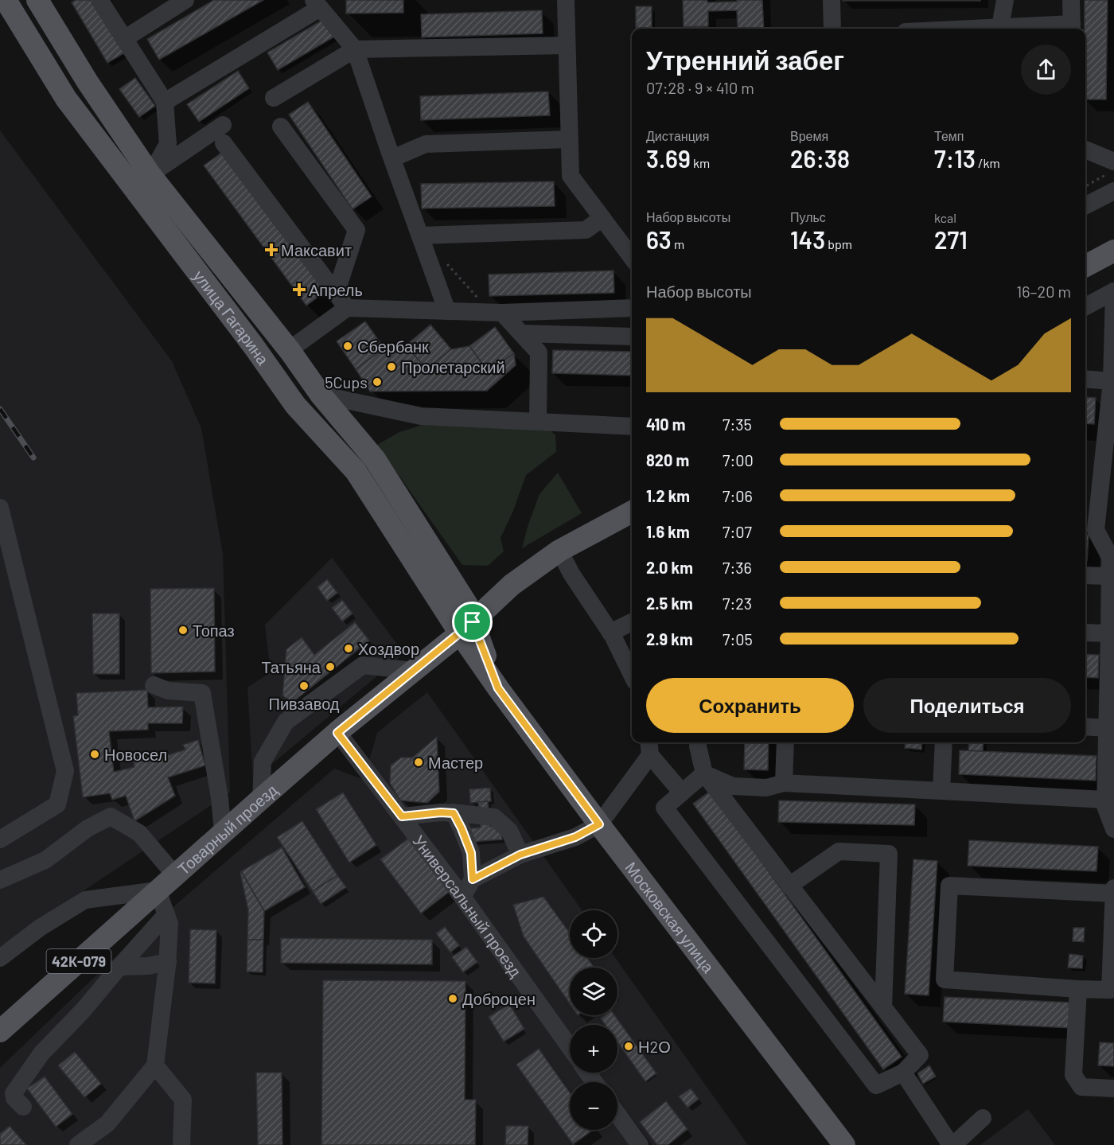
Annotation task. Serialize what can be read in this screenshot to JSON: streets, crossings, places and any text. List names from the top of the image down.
{
  "streets": {
    "main road": [
      "улица Гагарина",
      "Товарный проезд",
      "Московская улица",
      "42К-079"
    ],
    "street": ["Универсальный проезд"]
  },
  "crossings": [
    ["улица Гагарина", "Товарный проезд"],
    ["улица Гагарина", "Московская улица"],
    ["Товарный проезд", "Универсальный проезд"],
    ["Товарный проезд", "Московская улица"]
  ],
  "places": {
    "health": ["Максавит", "Апрель"],
    "other": [
      "Сбербанк",
      "Пролетарский",
      "5Cups",
      "Топаз",
      "Хоздвор",
      "Татьяна",
      "Пивзавод",
      "Новосел",
      "Мастер",
      "Доброцен",
      "Н2О"
    ]
  },
  "page": {
    "heading": ["Утренний забег", "07:28 · 9 × 410 m"],
    "stats": [
      ["Дистанция", "3.69 km"],
      ["Время", "26:38"],
      ["Темп", "7:13 /km"],
      ["Набор высоты", "63 m"],
      ["Пульс", "143 bpm"],
      ["kcal", "271"]
    ],
    "chart": ["Набор высоты", "16–20 m"],
    "list": [
      {
        "name": "410 m",
        "note": "7:35"
      },
      {
        "name": "820 m",
        "note": "7:00"
      },
      {
        "name": "1.2 km",
        "note": "7:06"
      },
      {
        "name": "1.6 km",
        "note": "7:07"
      },
      {
        "name": "2.0 km",
        "note": "7:36"
      },
      {
        "name": "2.5 km",
        "note": "7:23"
      },
      {
        "name": "2.9 km",
        "note": "7:05"
      }
    ],
    "buttons": ["Сохранить", "Поделиться"],
    "map_buttons": ["+", "−"]
  }
}
